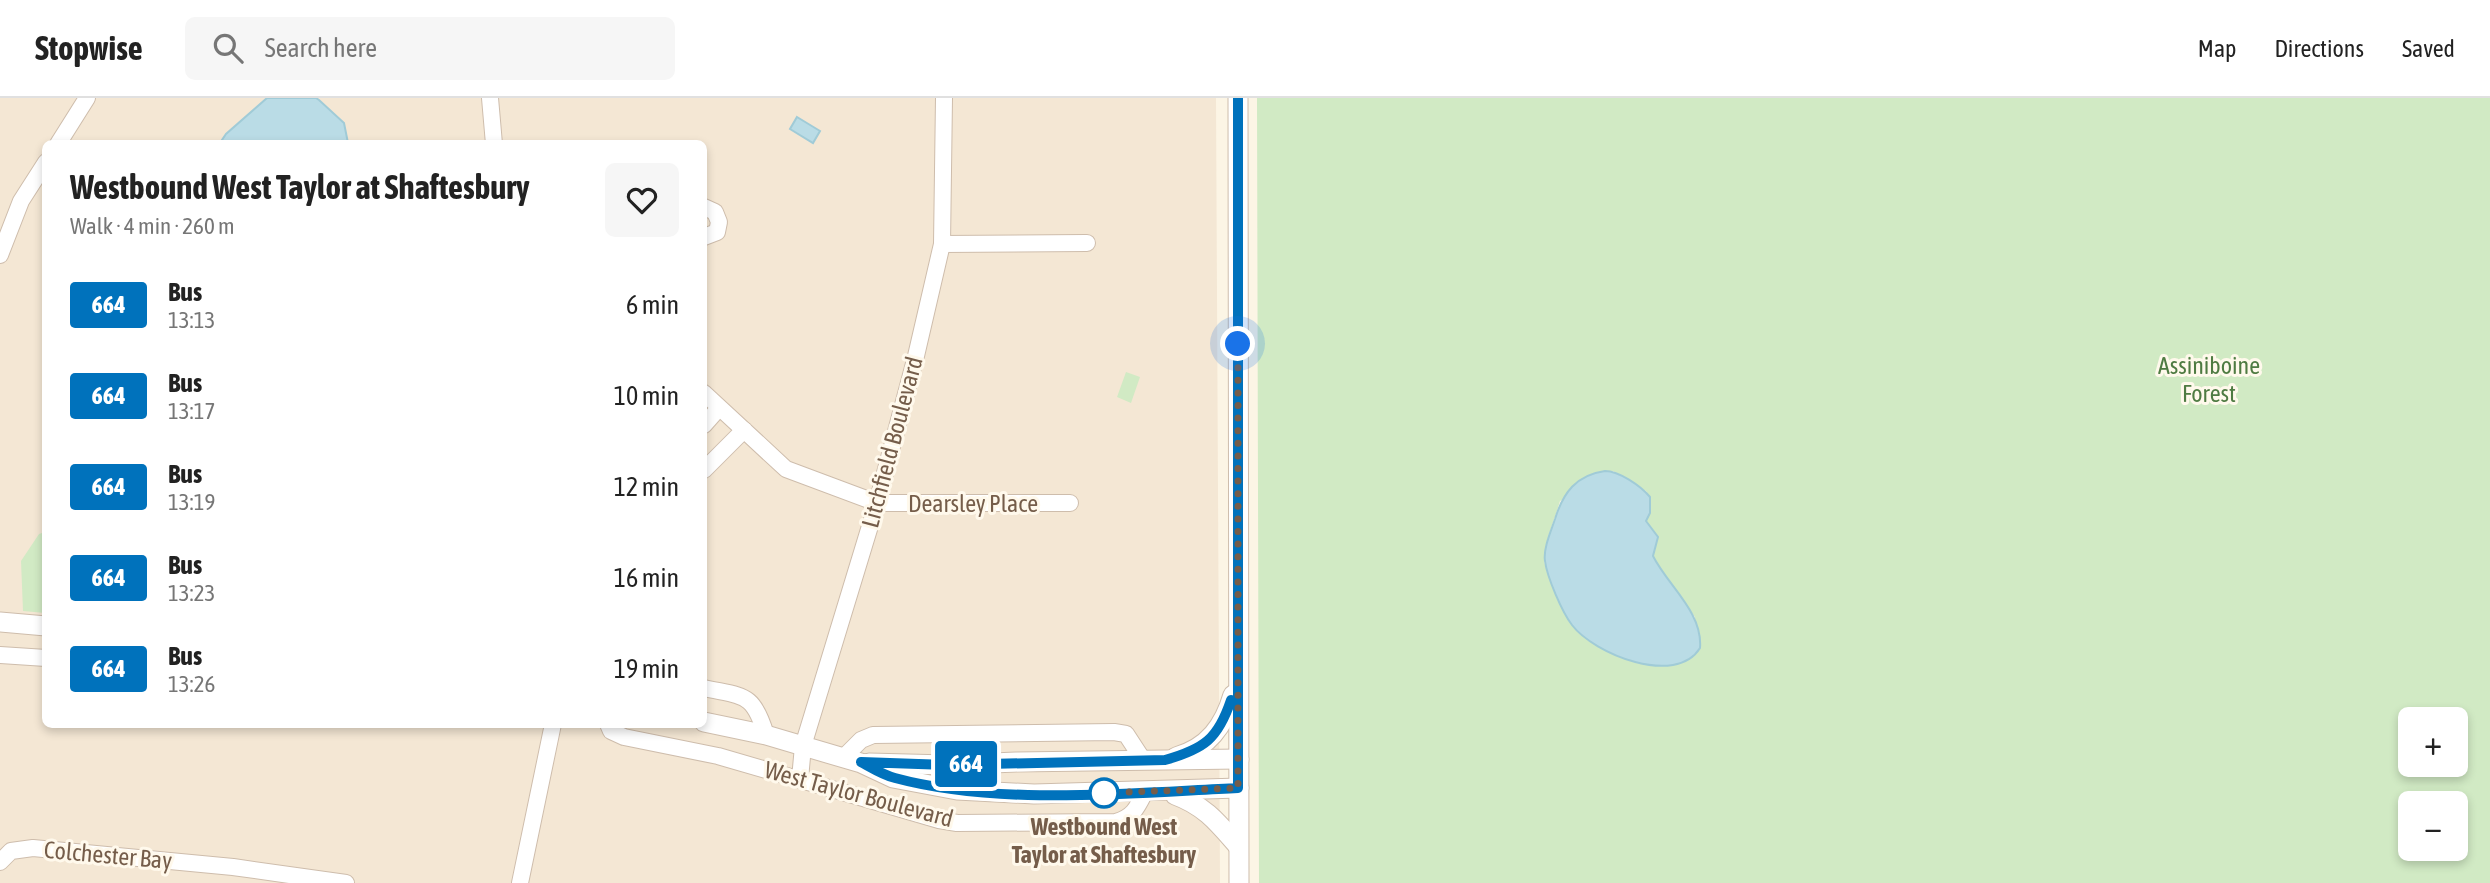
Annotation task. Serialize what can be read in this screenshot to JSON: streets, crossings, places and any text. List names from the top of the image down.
{
  "streets": {
    "street": [
      "Litchfield Boulevard",
      "Dearsley Place",
      "West Taylor Boulevard",
      "Colchester Bay"
    ]
  },
  "crossings": [
    ["Litchfield Boulevard", "Dearsley Place"],
    ["Litchfield Boulevard", "West Taylor Boulevard"]
  ],
  "parks": ["Assiniboine Forest"],
  "places": ["Westbound West Taylor at Shaftesbury"],
  "lines": ["bus line 664"],
  "page": {
    "header": "Stopwise",
    "search": "Search here",
    "nav": ["Map", "Directions", "Saved"],
    "on_map": "664",
    "heading": ["Westbound West Taylor at Shaftesbury", "Walk · 4 min · 260 m"],
    "list": [
      {
        "mark": "664",
        "name": "Bus",
        "note": "13:13",
        "value": "6 min"
      },
      {
        "mark": "664",
        "name": "Bus",
        "note": "13:17",
        "value": "10 min"
      },
      {
        "mark": "664",
        "name": "Bus",
        "note": "13:19",
        "value": "12 min"
      },
      {
        "mark": "664",
        "name": "Bus",
        "note": "13:23",
        "value": "16 min"
      },
      {
        "mark": "664",
        "name": "Bus",
        "note": "13:26",
        "value": "19 min"
      }
    ],
    "map_buttons": ["+", "−"]
  }
}
